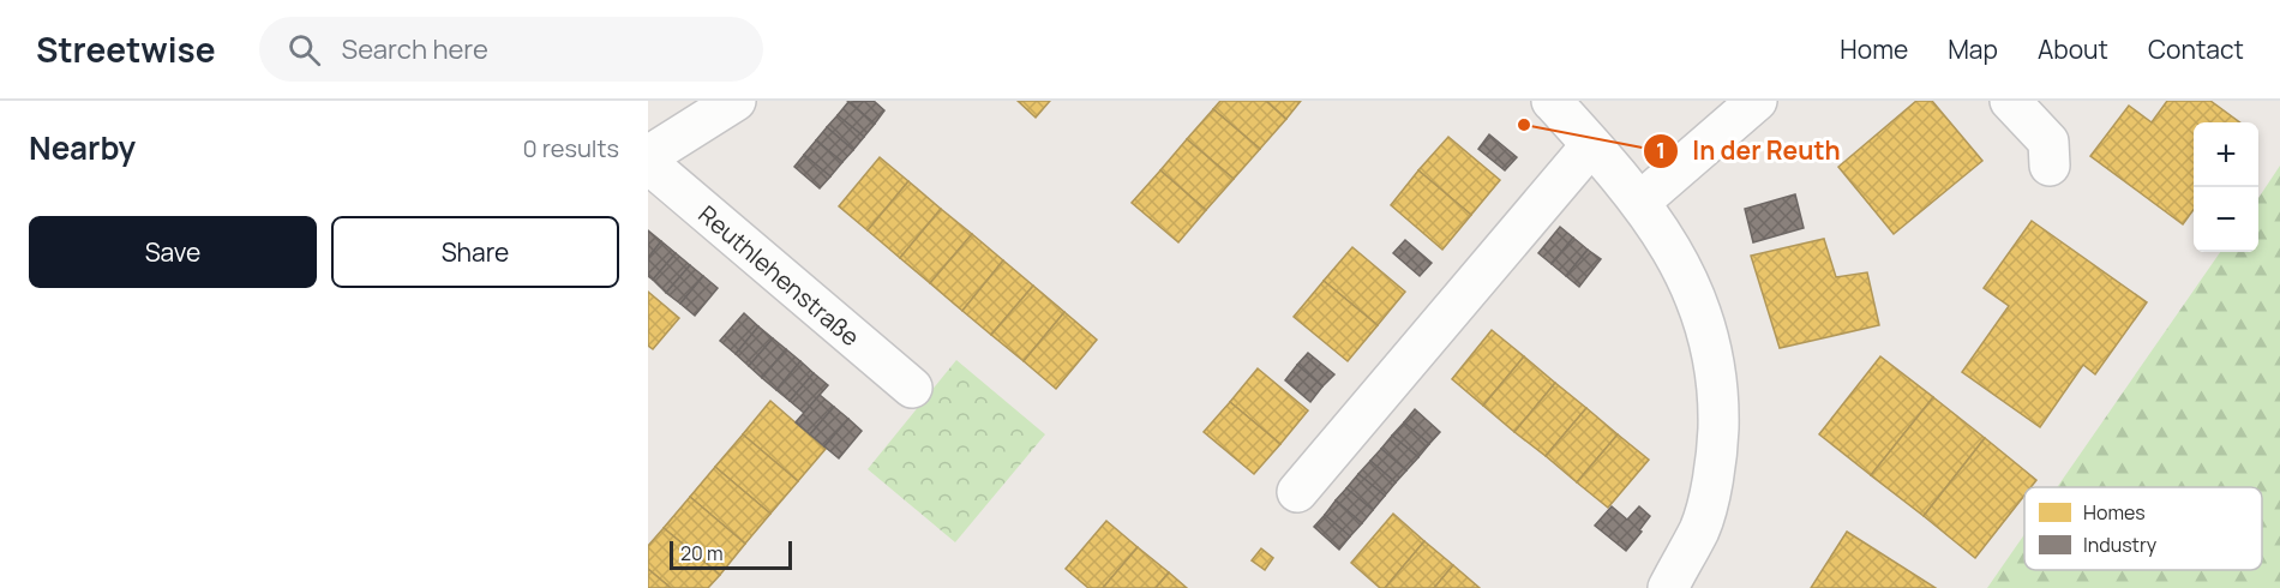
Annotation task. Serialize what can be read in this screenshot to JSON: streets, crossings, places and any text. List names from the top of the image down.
{
  "streets": {
    "street": ["Reuthlehenstraße"]
  },
  "places": ["In der Reuth"],
  "legend": ["Homes", "Industry"],
  "scale_bar": "20 m",
  "page": {
    "header": "Streetwise",
    "search": "Search here",
    "nav": [
      "Home",
      "Map",
      "About",
      "Contact"
    ],
    "heading": ["Nearby", "0 results"],
    "map_buttons": ["+", "−"],
    "buttons": ["Save", "Share"],
    "scale": "20 m"
  }
}
